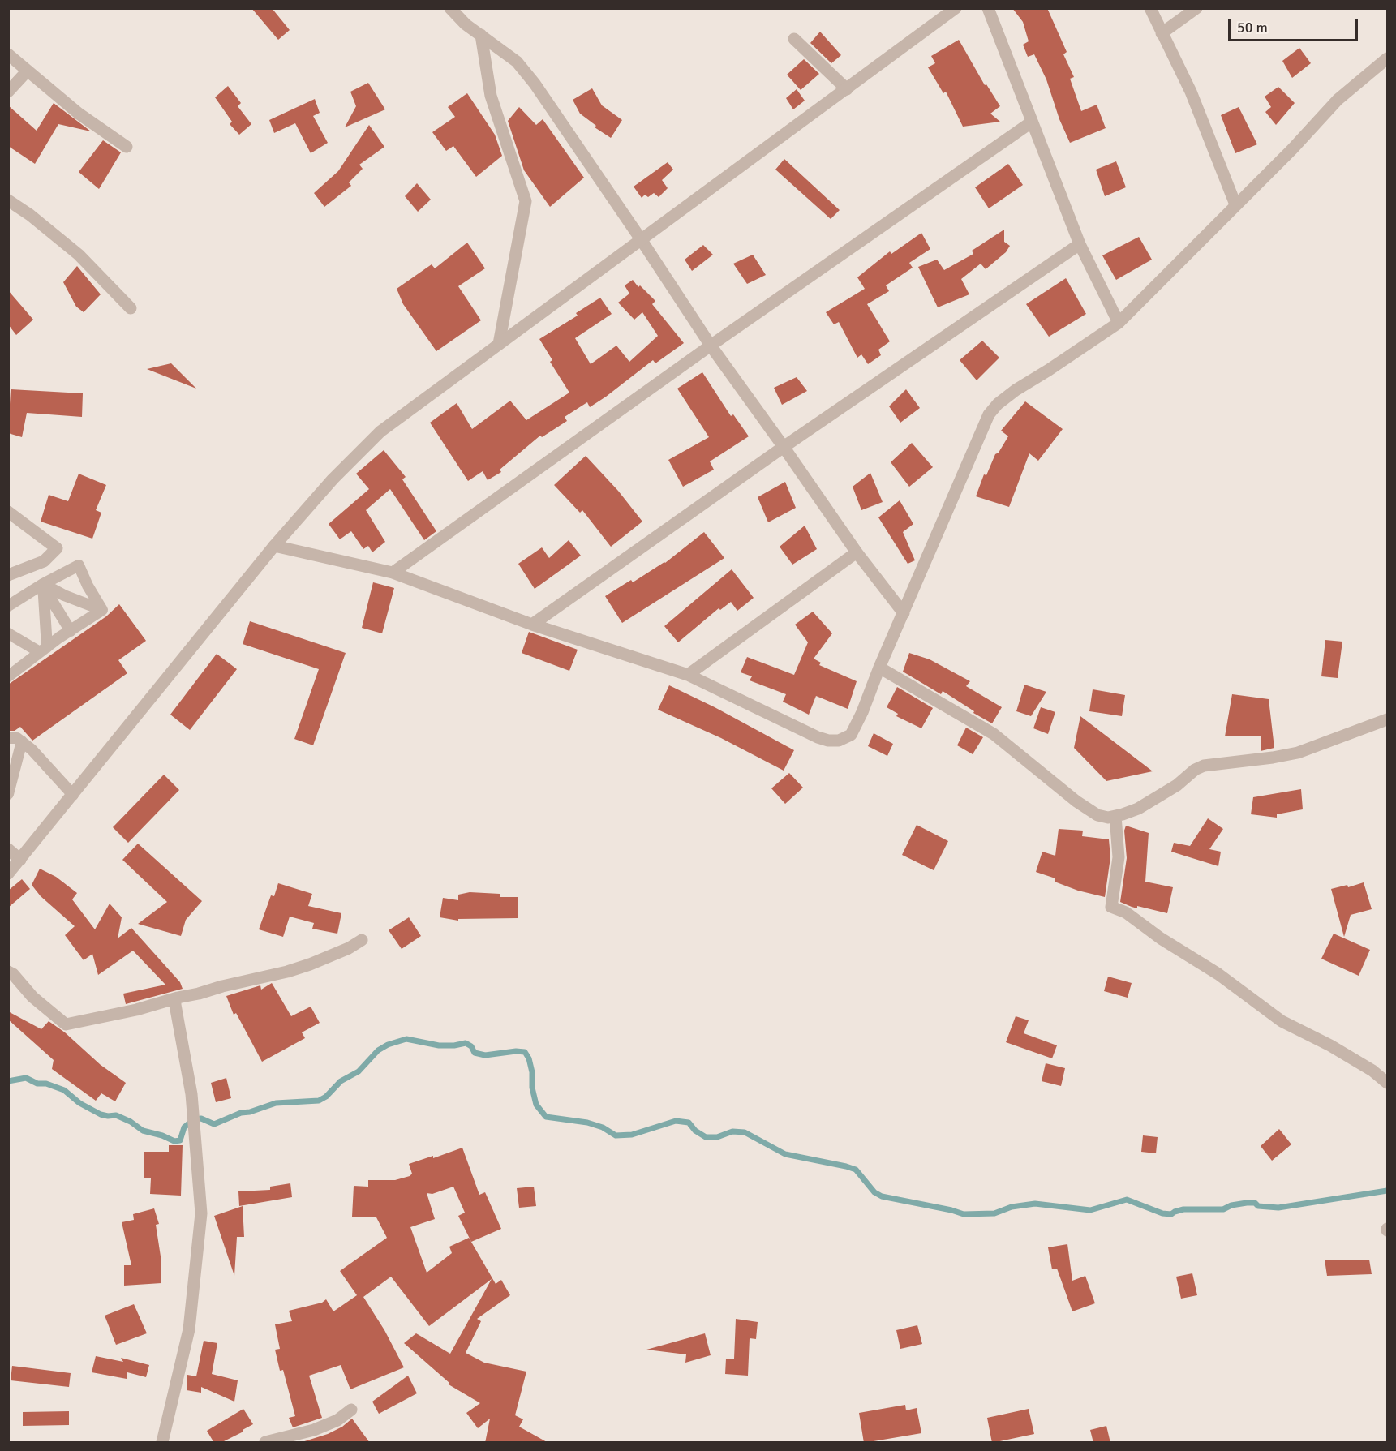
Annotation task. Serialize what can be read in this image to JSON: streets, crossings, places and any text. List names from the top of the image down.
{
  "scale_bar": "50 m"
}
